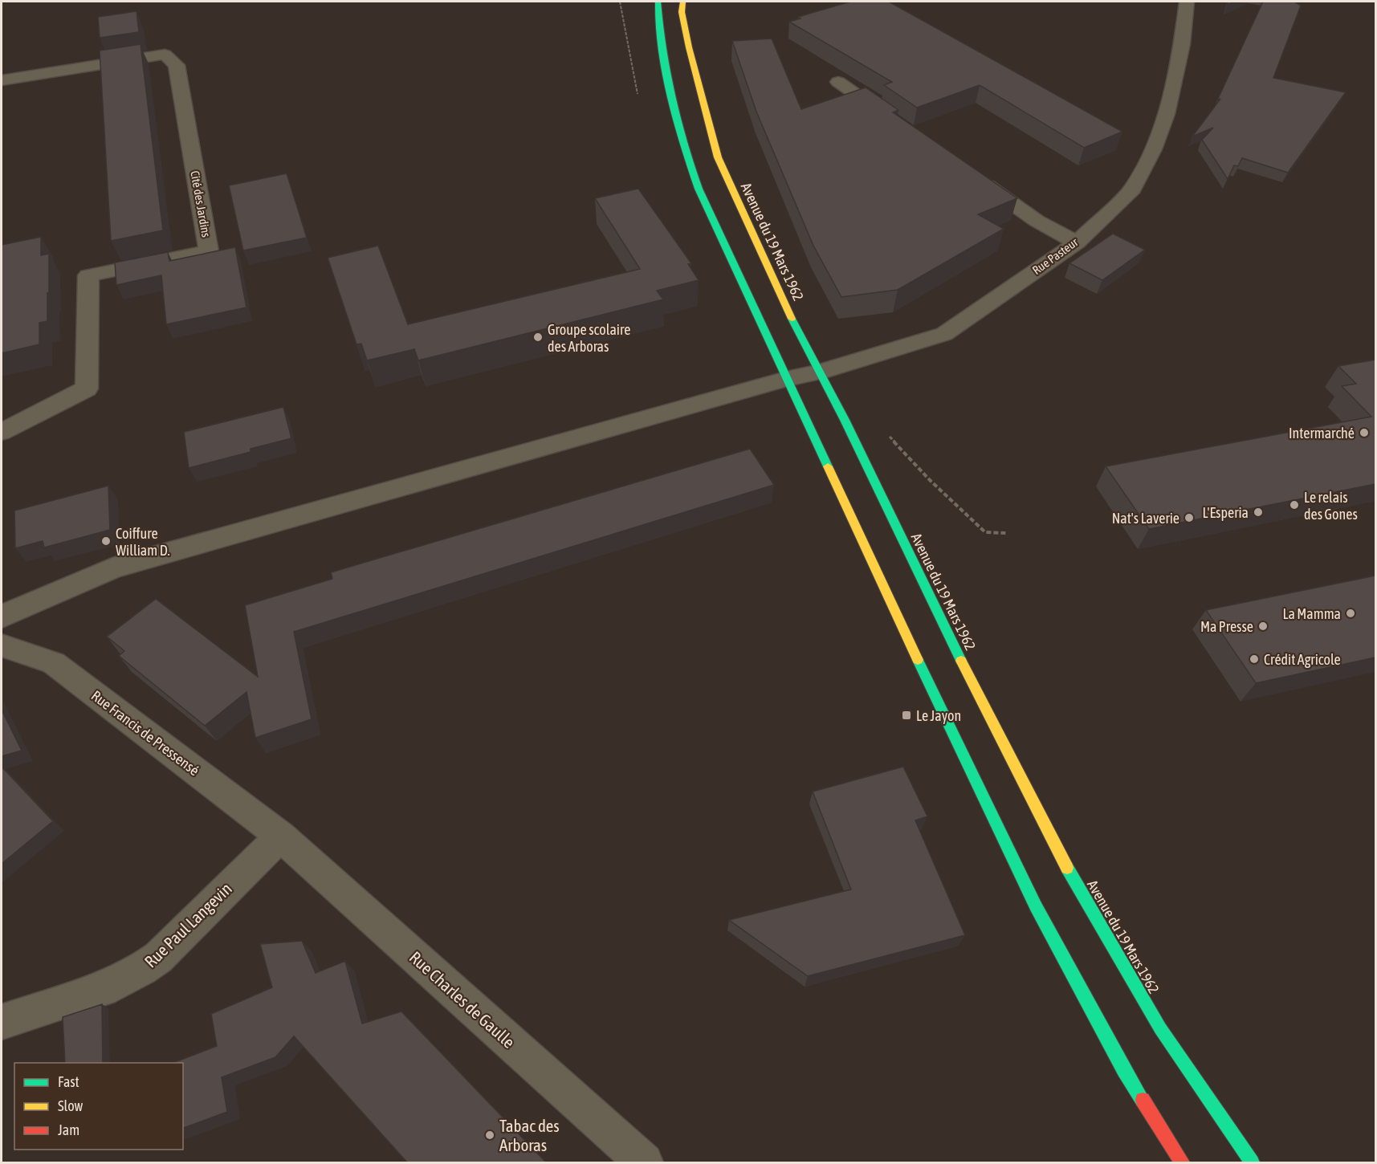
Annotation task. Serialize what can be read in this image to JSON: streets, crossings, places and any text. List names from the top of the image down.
{
  "streets": {
    "main road": ["Avenue du 19 Mars 1962"],
    "street": [
      "Cité des Jardins",
      "Rue Pasteur",
      "Rue Francis de Pressensé",
      "Rue Paul Langevin",
      "Rue Charles de Gaulle"
    ]
  },
  "crossings": [
    ["Avenue du 19 Mars 1962", "Rue Pasteur"],
    ["Rue Francis de Pressensé", "Rue Paul Langevin"],
    ["Rue Francis de Pressensé", "Rue Charles de Gaulle"],
    ["Rue Paul Langevin", "Rue Charles de Gaulle"]
  ],
  "places": {
    "other": [
      "Groupe scolaire des Arboras",
      "Intermarché",
      "Le relais des Gones",
      "L'Esperia",
      "Nat's Laverie",
      "Coiffure William D.",
      "La Mamma",
      "Ma Presse",
      "Crédit Agricole",
      "Tabac des Arboras"
    ],
    "transit": ["Le Jayon"]
  },
  "legend": ["Fast", "Slow", "Jam"]
}
